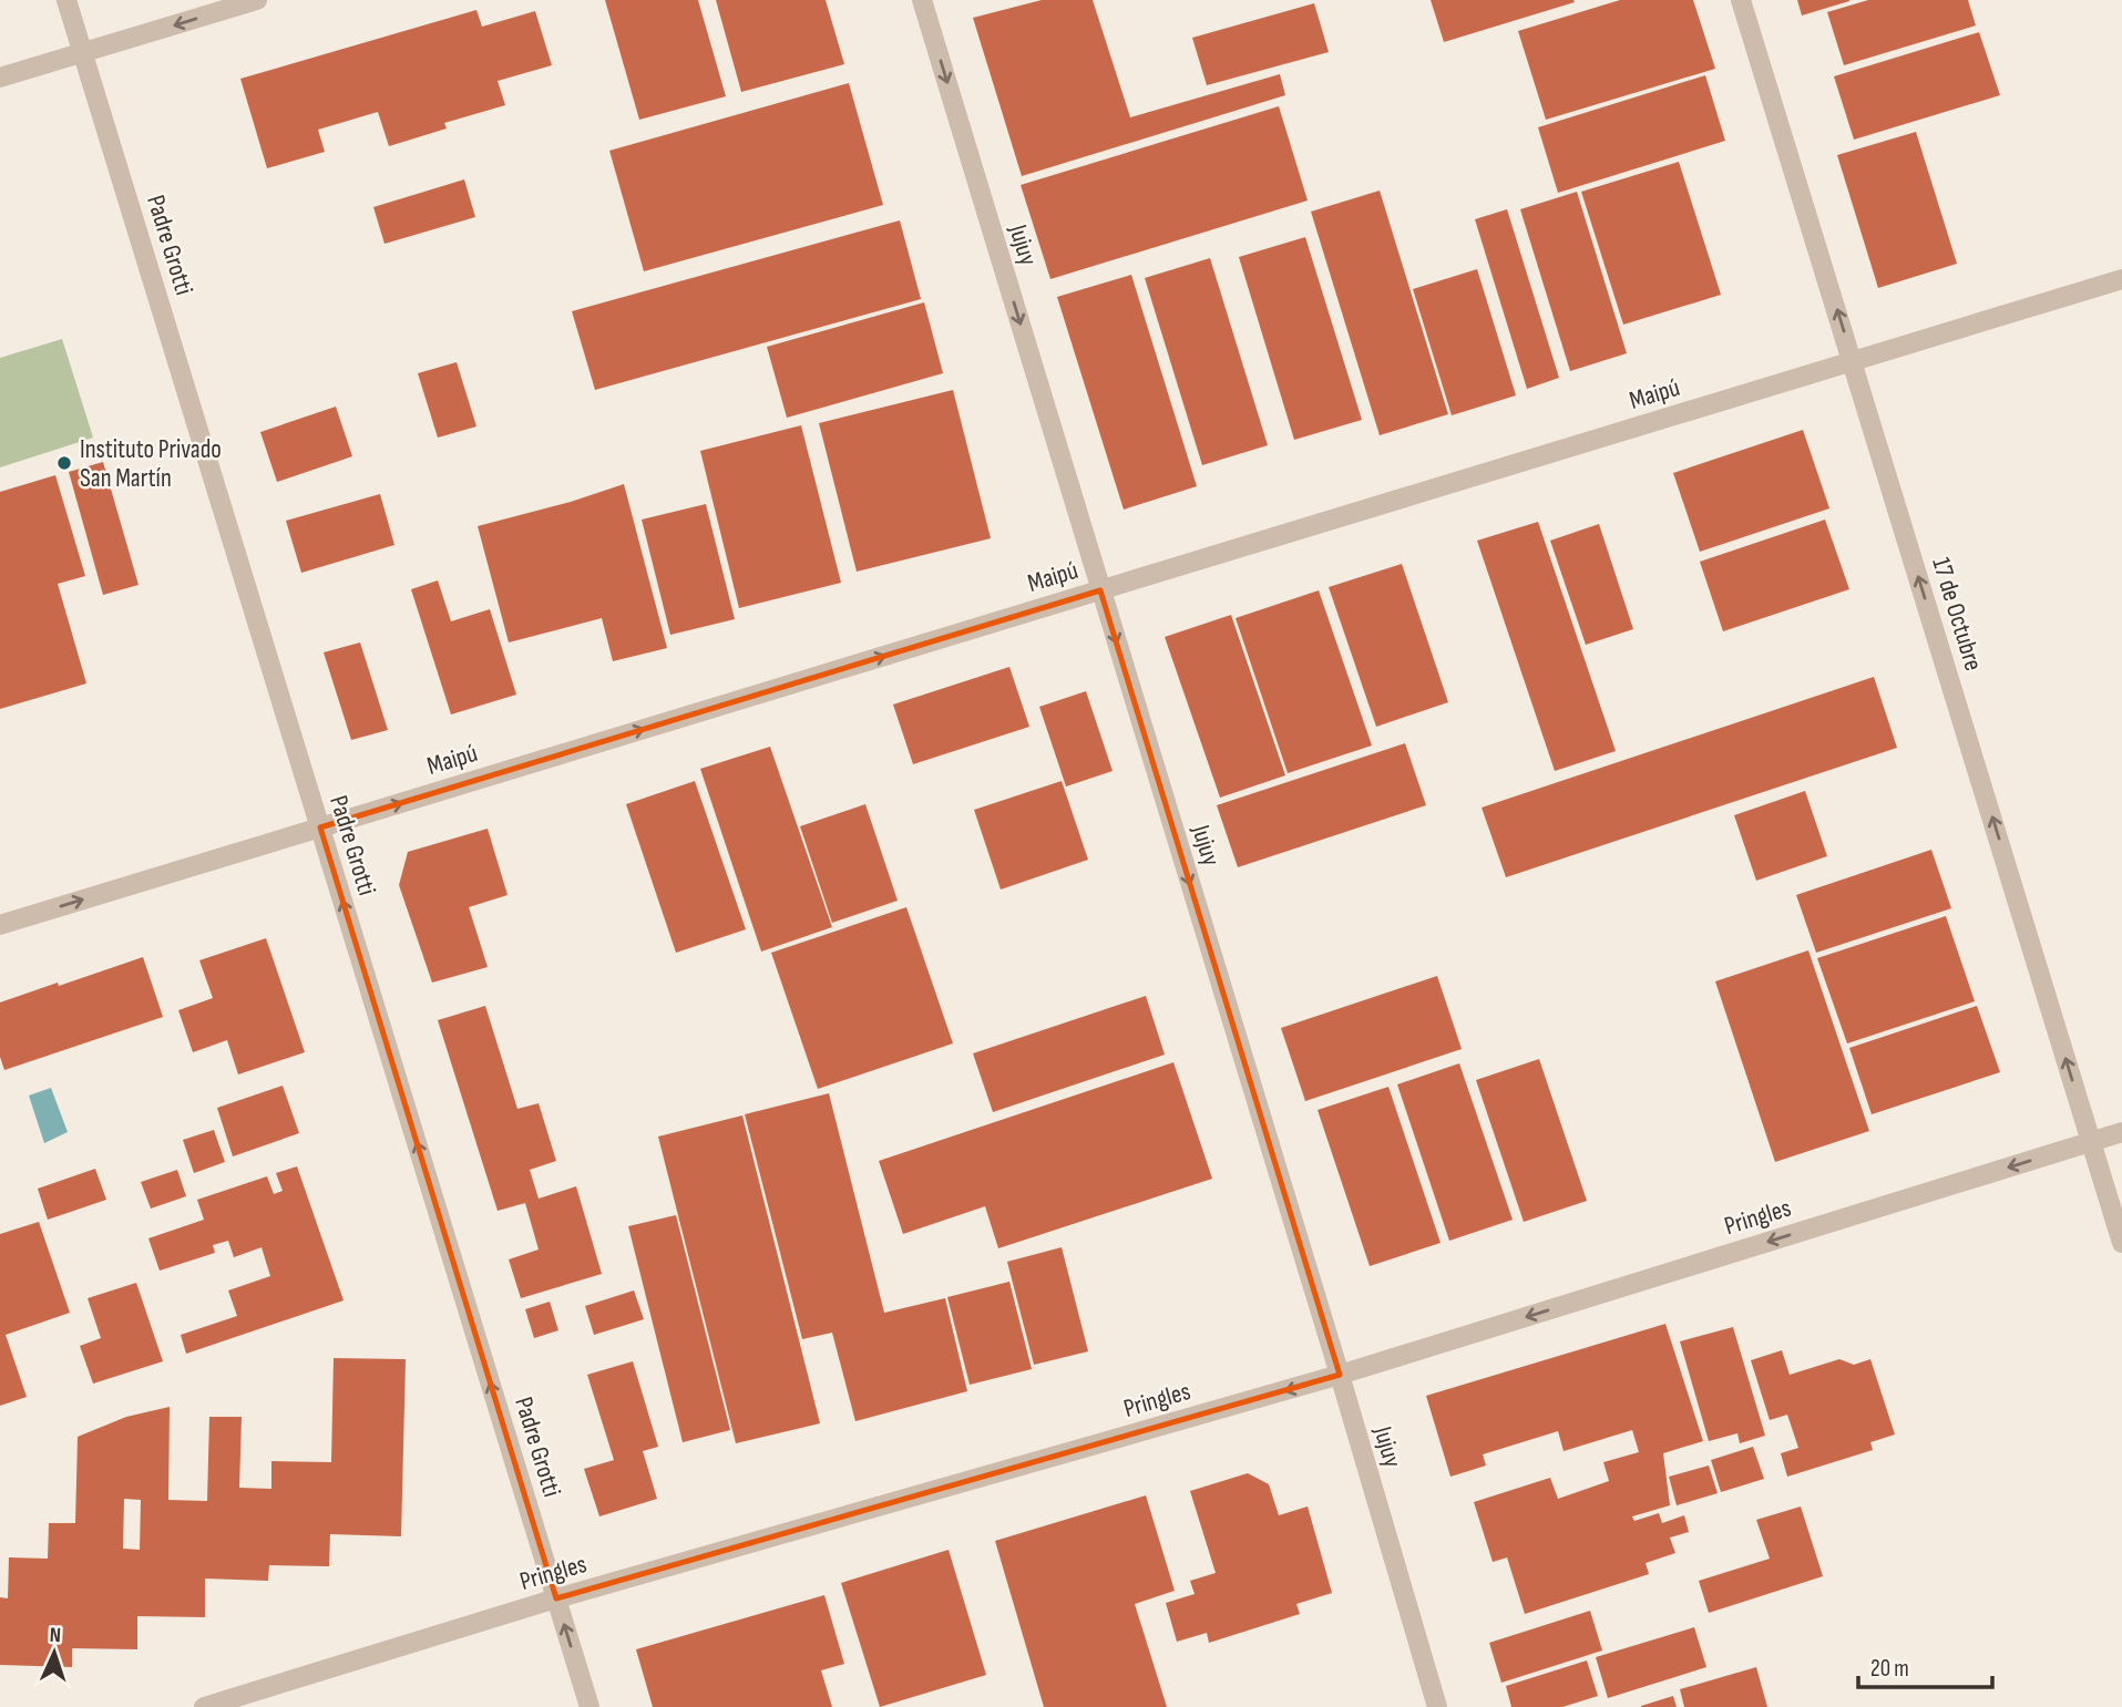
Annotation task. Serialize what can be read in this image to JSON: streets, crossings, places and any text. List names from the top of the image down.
{
  "streets": {
    "street": [
      "Padre Grotti",
      "Jujuy",
      "Maipú",
      "17 de Octubre",
      "Pringles"
    ]
  },
  "crossings": [
    ["Padre Grotti", "Maipú"],
    ["Padre Grotti", "Pringles"],
    ["Jujuy", "Maipú"],
    ["Jujuy", "Pringles"],
    ["Maipú", "17 de Octubre"],
    ["17 de Octubre", "Pringles"]
  ],
  "one_way": [
    "Padre Grotti",
    "Jujuy",
    "Maipú",
    "17 de Octubre",
    "Pringles"
  ],
  "places": ["Instituto Privado San Martín"],
  "scale_bar": "20 m",
  "north": "top"
}
